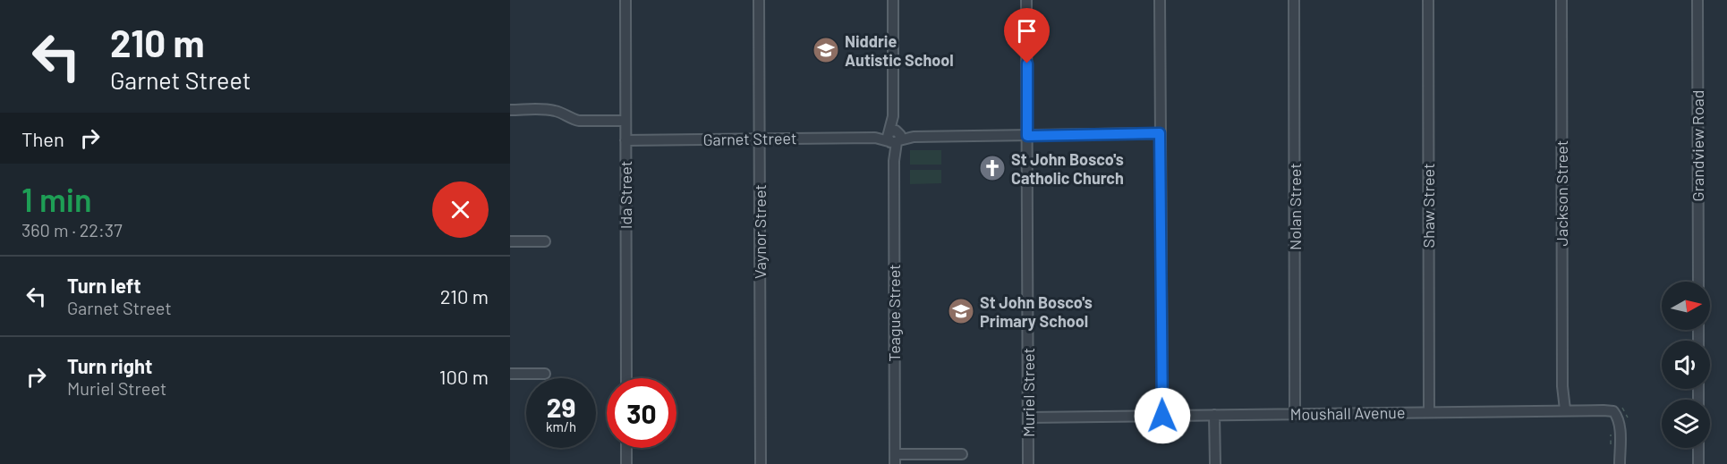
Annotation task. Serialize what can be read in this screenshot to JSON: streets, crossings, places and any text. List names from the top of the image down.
{
  "streets": {
    "street": [
      "Garnet Street",
      "Grandview Road",
      "Jackson Street",
      "Ida Street",
      "Shaw Street",
      "Nolan Street",
      "Vaynor Street",
      "Teague Street",
      "Muriel Street",
      "Moushall Avenue"
    ]
  },
  "crossings": [
    ["Garnet Street", "Ida Street"],
    ["Garnet Street", "Vaynor Street"],
    ["Garnet Street", "Teague Street"],
    ["Garnet Street", "Muriel Street"],
    ["Jackson Street", "Moushall Avenue"],
    ["Shaw Street", "Moushall Avenue"],
    ["Nolan Street", "Moushall Avenue"],
    ["Muriel Street", "Moushall Avenue"]
  ],
  "places": {
    "school or university": ["Niddrie Autistic School", "St John Bosco's Primary School"],
    "church": ["St John Bosco's Catholic Church"]
  },
  "north": "right",
  "page": {
    "turn": ["210 m", "Garnet Street"],
    "then": "Then",
    "heading": ["1 min", "360 m · 22:37"],
    "list": [
      {
        "name": "Turn left",
        "note": "Garnet Street",
        "value": "210 m"
      },
      {
        "name": "Turn right",
        "note": "Muriel Street",
        "value": "100 m"
      }
    ],
    "speed": "29 km/h",
    "limit": "30"
  }
}
